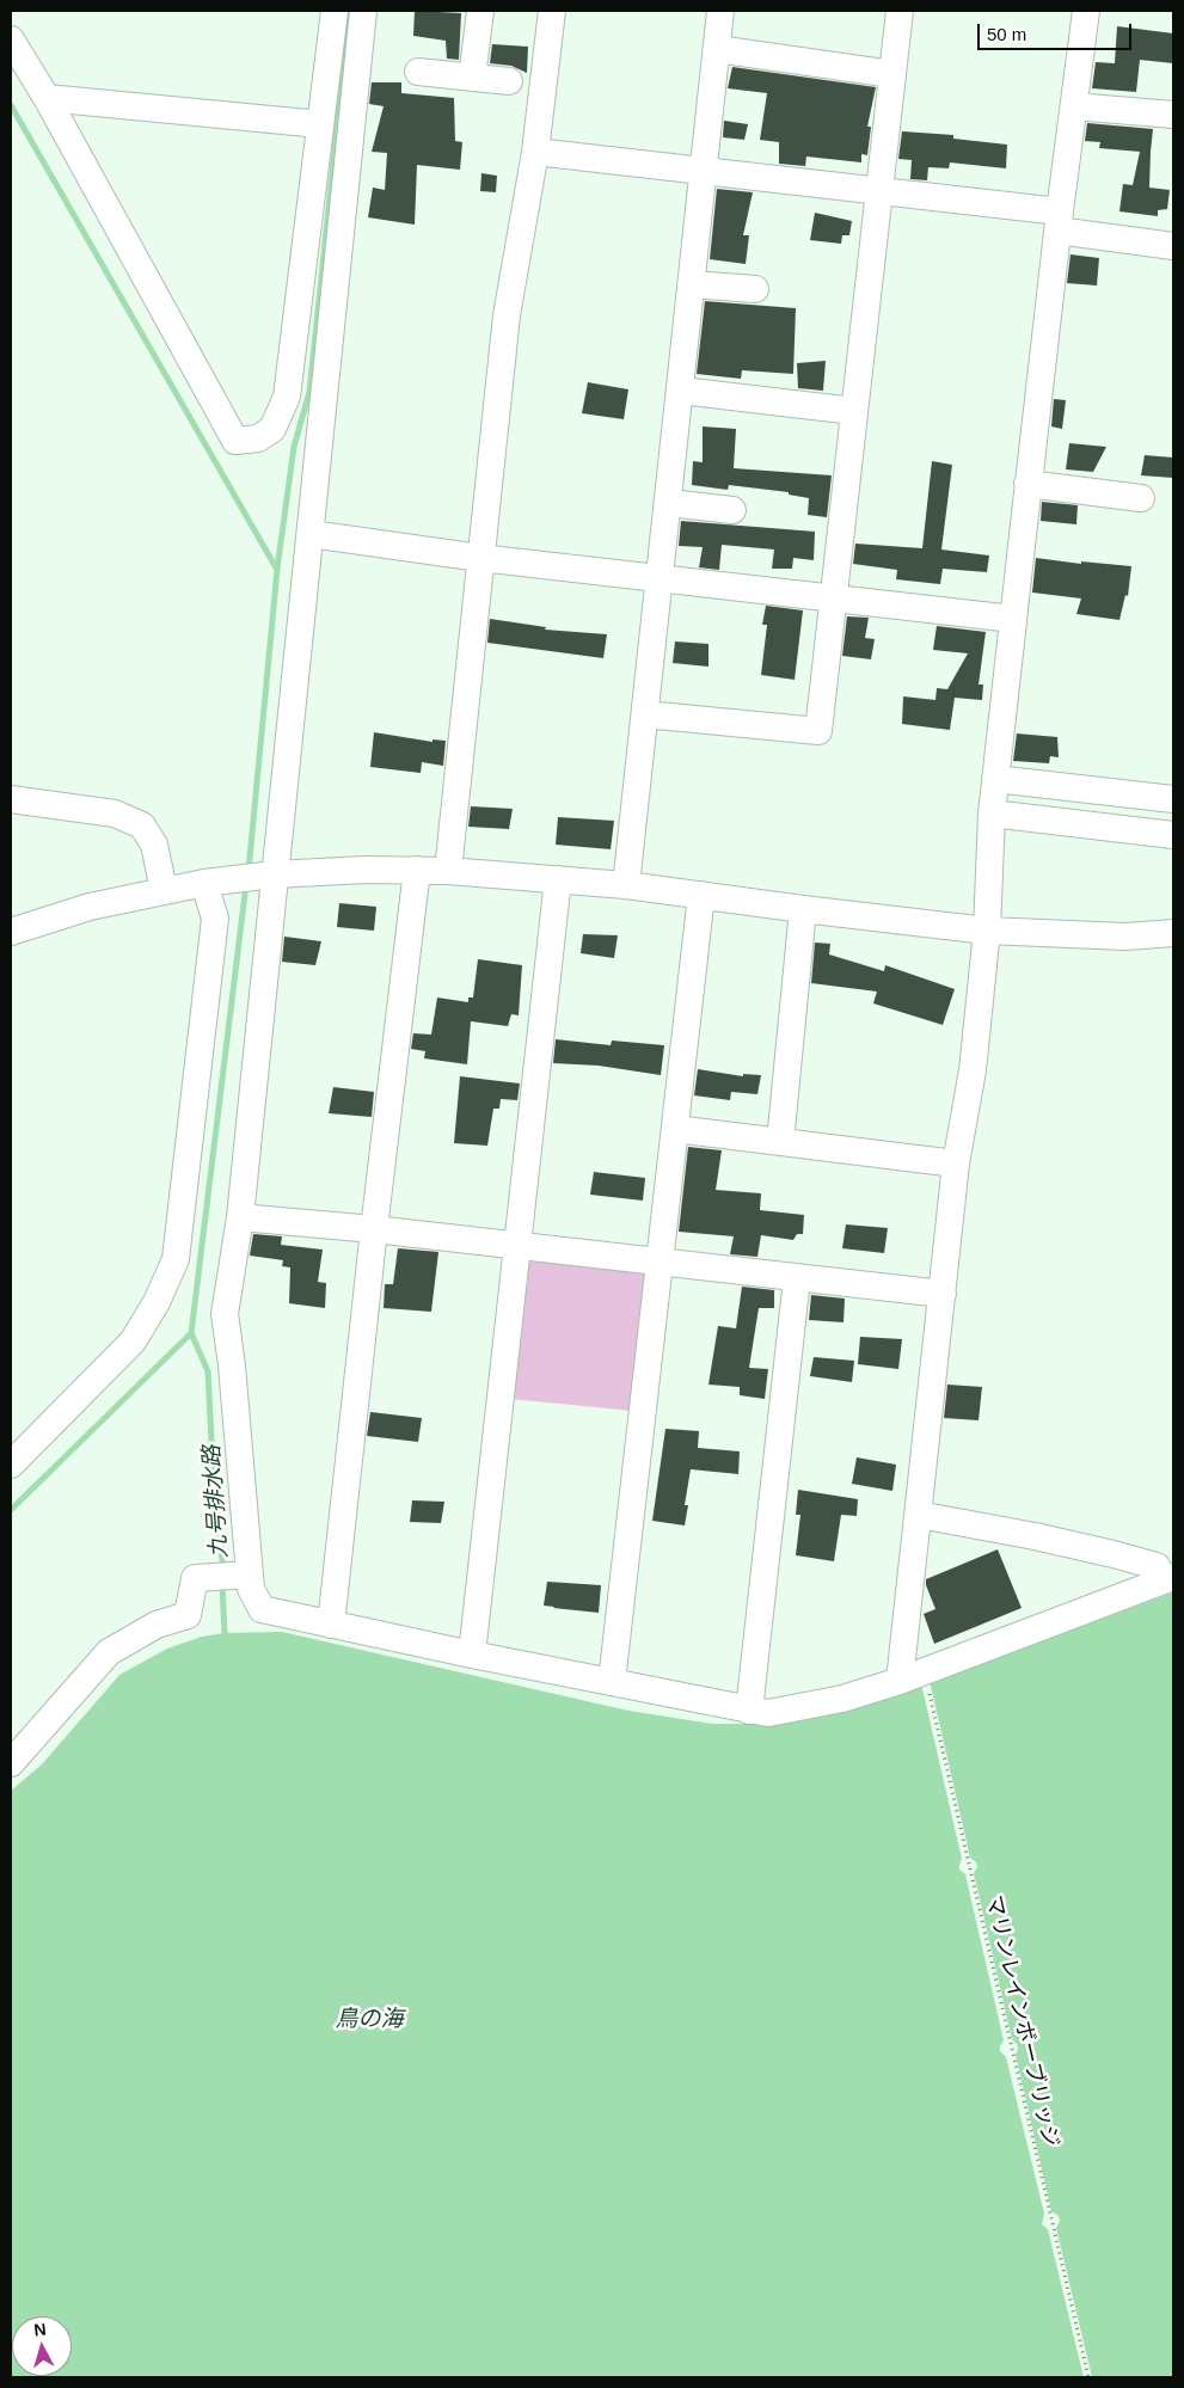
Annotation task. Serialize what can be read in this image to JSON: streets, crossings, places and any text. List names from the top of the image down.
{
  "streets": {
    "path": ["マリンレインボーブリッジ"]
  },
  "water": ["九号排水路", "鳥の海"],
  "scale_bar": "50 m",
  "north": "top"
}
